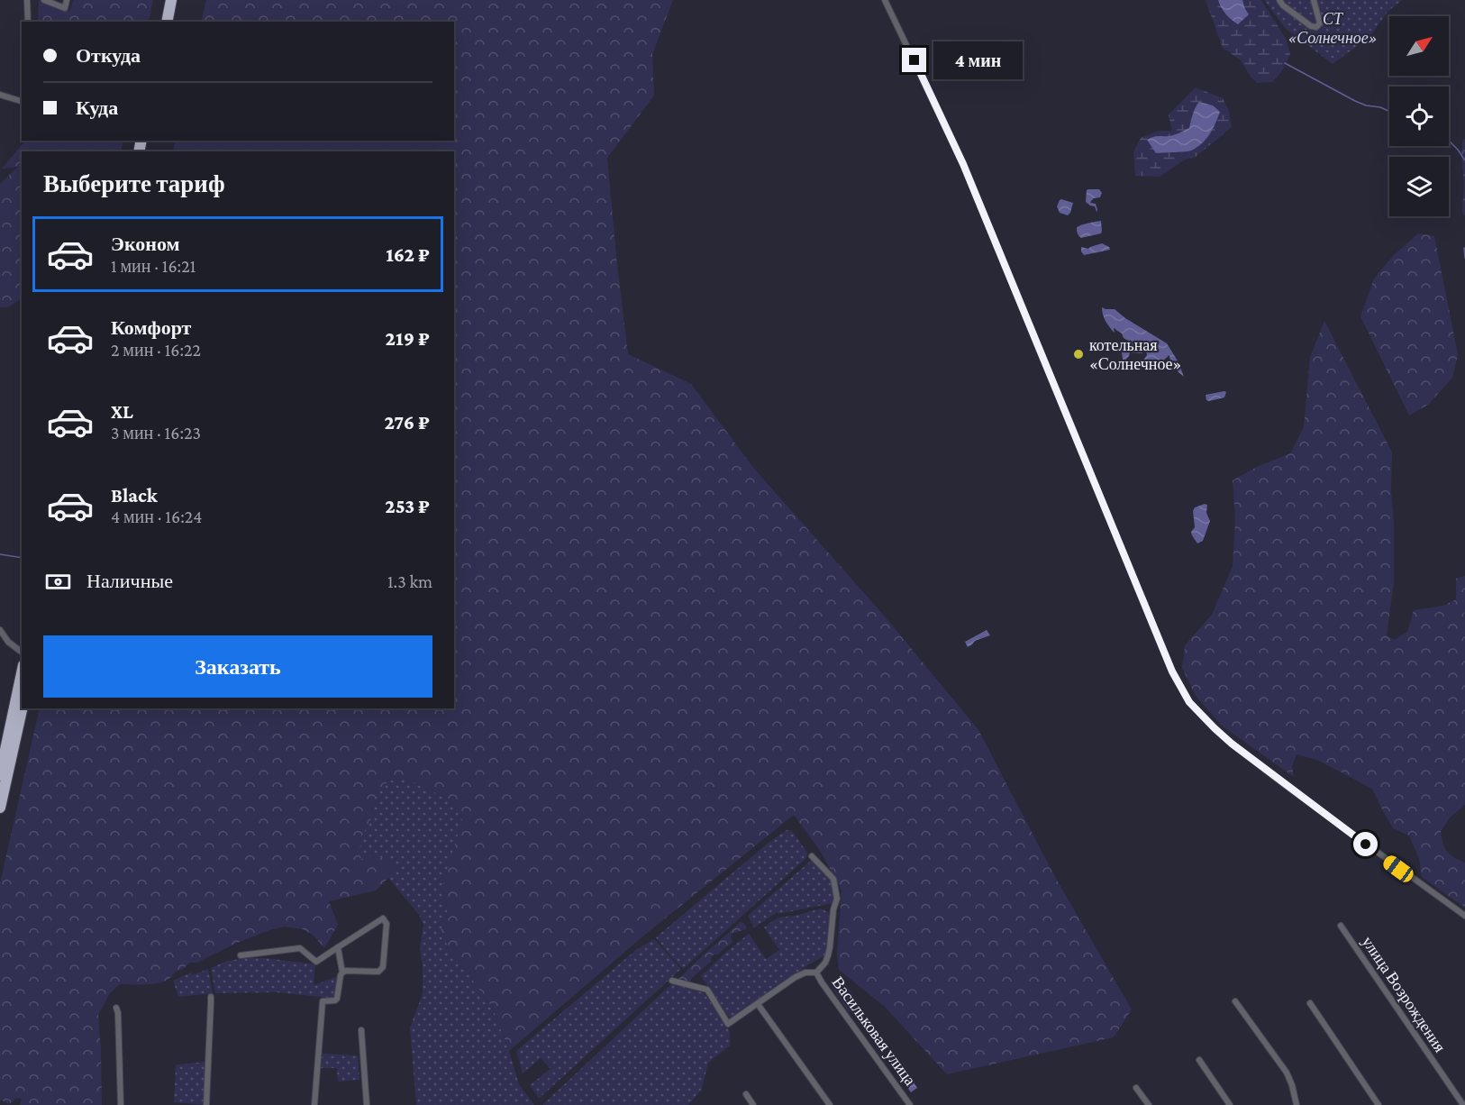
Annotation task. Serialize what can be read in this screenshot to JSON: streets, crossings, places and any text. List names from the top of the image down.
{
  "streets": {
    "street": ["улица Возрождения", "Васильковая улица"]
  },
  "parks": ["СТ «Солнечное»"],
  "places": ["котельная «Солнечное»"],
  "north": "top right",
  "page": {
    "banner": ["Откуда", "Куда"],
    "bubble": "4 мин",
    "heading": "Выберите тариф",
    "list": [
      {
        "name": "Эконом",
        "note": "1 мин · 16:21",
        "value": "162 ₽"
      },
      {
        "name": "Комфорт",
        "note": "2 мин · 16:22",
        "value": "219 ₽"
      },
      {
        "name": "XL",
        "note": "3 мин · 16:23",
        "value": "276 ₽"
      },
      {
        "name": "Black",
        "note": "4 мин · 16:24",
        "value": "253 ₽"
      }
    ],
    "pay": ["Наличные", "1.3 km"],
    "buttons": "Заказать"
  }
}
